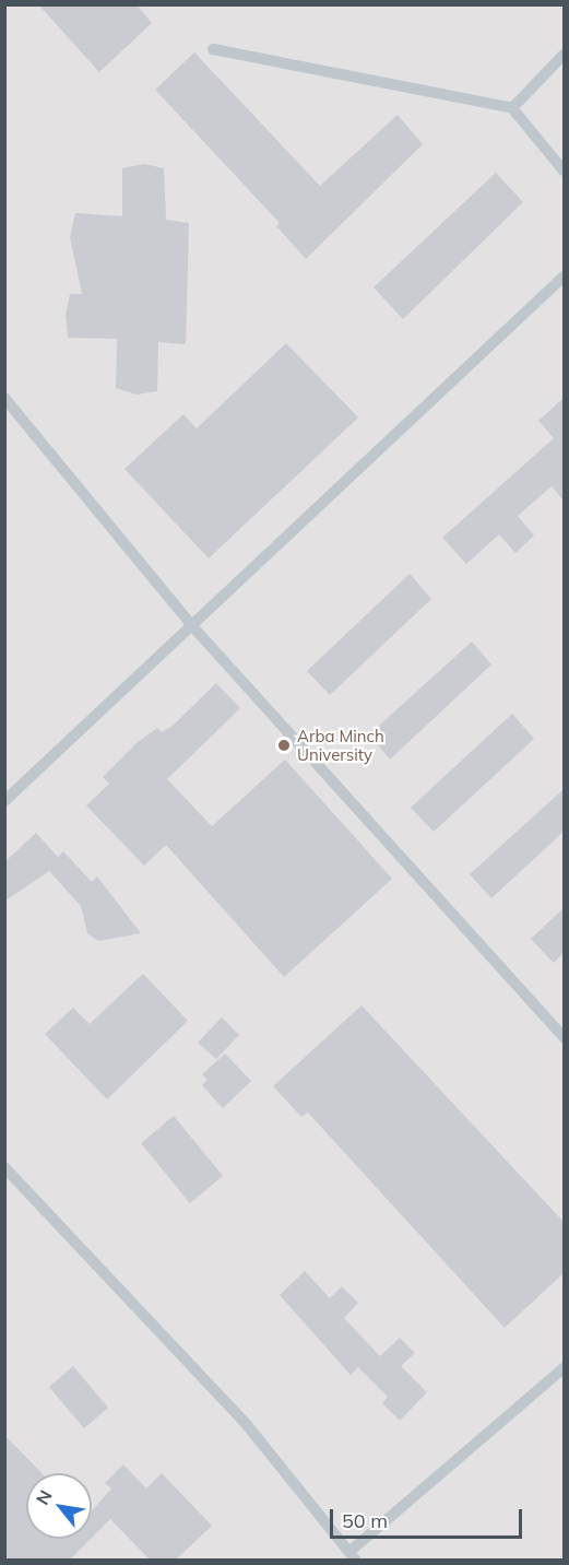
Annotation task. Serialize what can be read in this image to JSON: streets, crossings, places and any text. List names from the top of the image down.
{
  "places": ["Arba Minch University"],
  "scale_bar": "50 m",
  "north": "top left"
}
